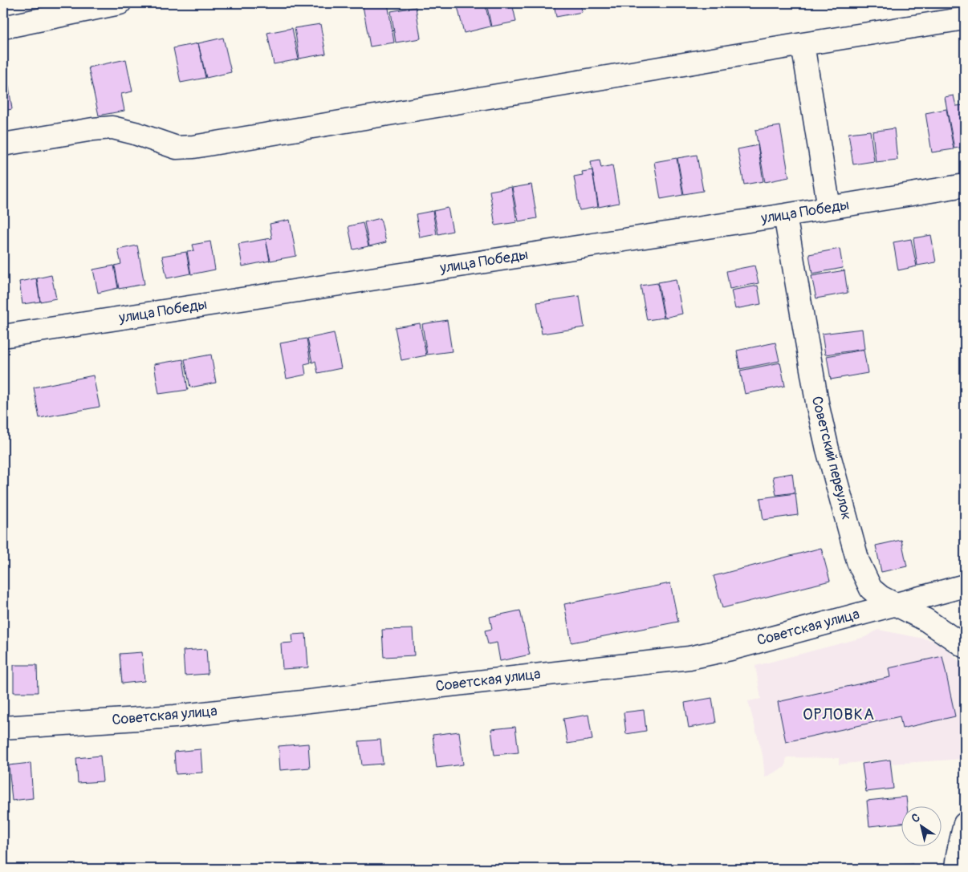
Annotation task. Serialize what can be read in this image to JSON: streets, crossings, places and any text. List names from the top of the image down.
{
  "streets": {
    "street": ["улица Победы", "Советский переулок", "Советская улица"]
  },
  "crossings": [
    ["улица Победы", "Советский переулок"],
    ["Советский переулок", "Советская улица"]
  ],
  "districts": ["ОРЛОВКА"],
  "north": "top left"
}
